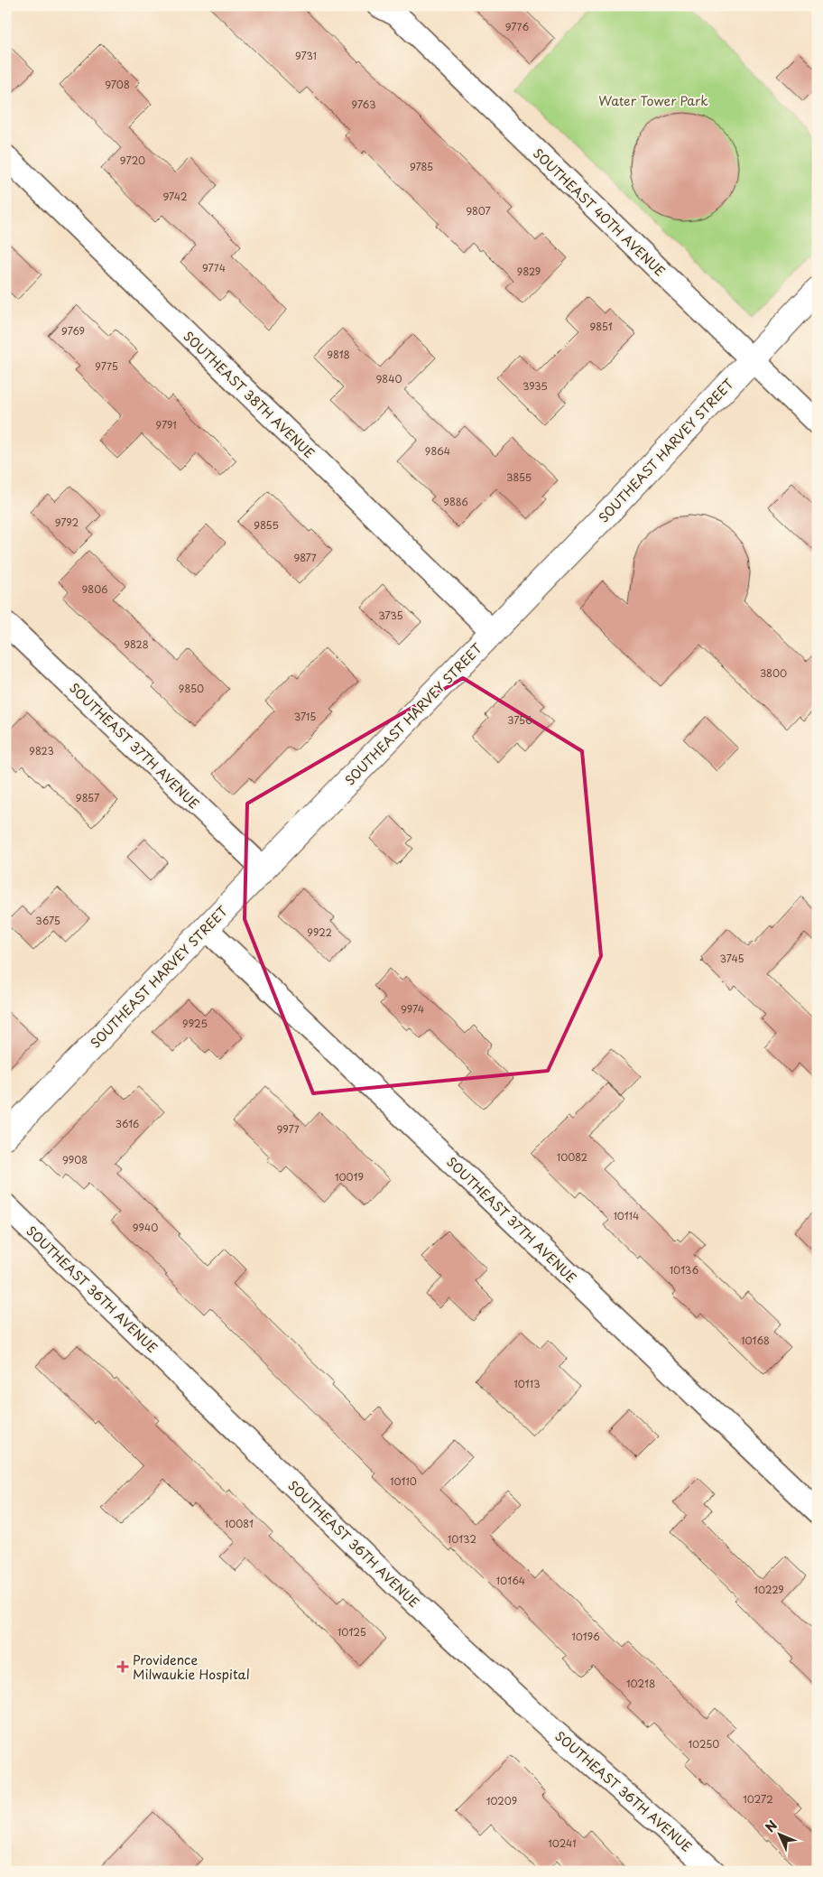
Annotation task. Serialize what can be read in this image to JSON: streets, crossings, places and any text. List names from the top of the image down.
{
  "streets": {
    "street": [
      "SOUTHEAST 40TH AVENUE",
      "SOUTHEAST 38TH AVENUE",
      "SOUTHEAST HARVEY STREET",
      "SOUTHEAST 37TH AVENUE",
      "SOUTHEAST 36TH AVENUE"
    ]
  },
  "crossings": [
    ["SOUTHEAST 40TH AVENUE", "SOUTHEAST HARVEY STREET"],
    ["SOUTHEAST 38TH AVENUE", "SOUTHEAST HARVEY STREET"],
    ["SOUTHEAST HARVEY STREET", "SOUTHEAST 37TH AVENUE"]
  ],
  "parks": ["Water Tower Park"],
  "places": {
    "health": ["Providence Milwaukie Hospital"]
  },
  "house_numbers": [
    "9776",
    "9731",
    "9708",
    "9763",
    "9720",
    "9785",
    "9742",
    "9807",
    "9774",
    "9829",
    "9851",
    "9769",
    "9818",
    "9775",
    "9840",
    "3935",
    "9791",
    "9864",
    "3855",
    "9886",
    "9792",
    "9855",
    "9877",
    "9806",
    "3735",
    "9828",
    "3800",
    "9850",
    "3715",
    "3756",
    "9823",
    "9857",
    "3675",
    "9922",
    "3745",
    "9974",
    "9925",
    "3616",
    "9977",
    "10082",
    "9908",
    "10019",
    "10114",
    "9940",
    "10136",
    "10168",
    "10113",
    "10110",
    "10081",
    "10132",
    "10164",
    "10229",
    "10125",
    "10196",
    "10218",
    "10250",
    "10272",
    "10209",
    "10241"
  ],
  "north": "top left"
}
